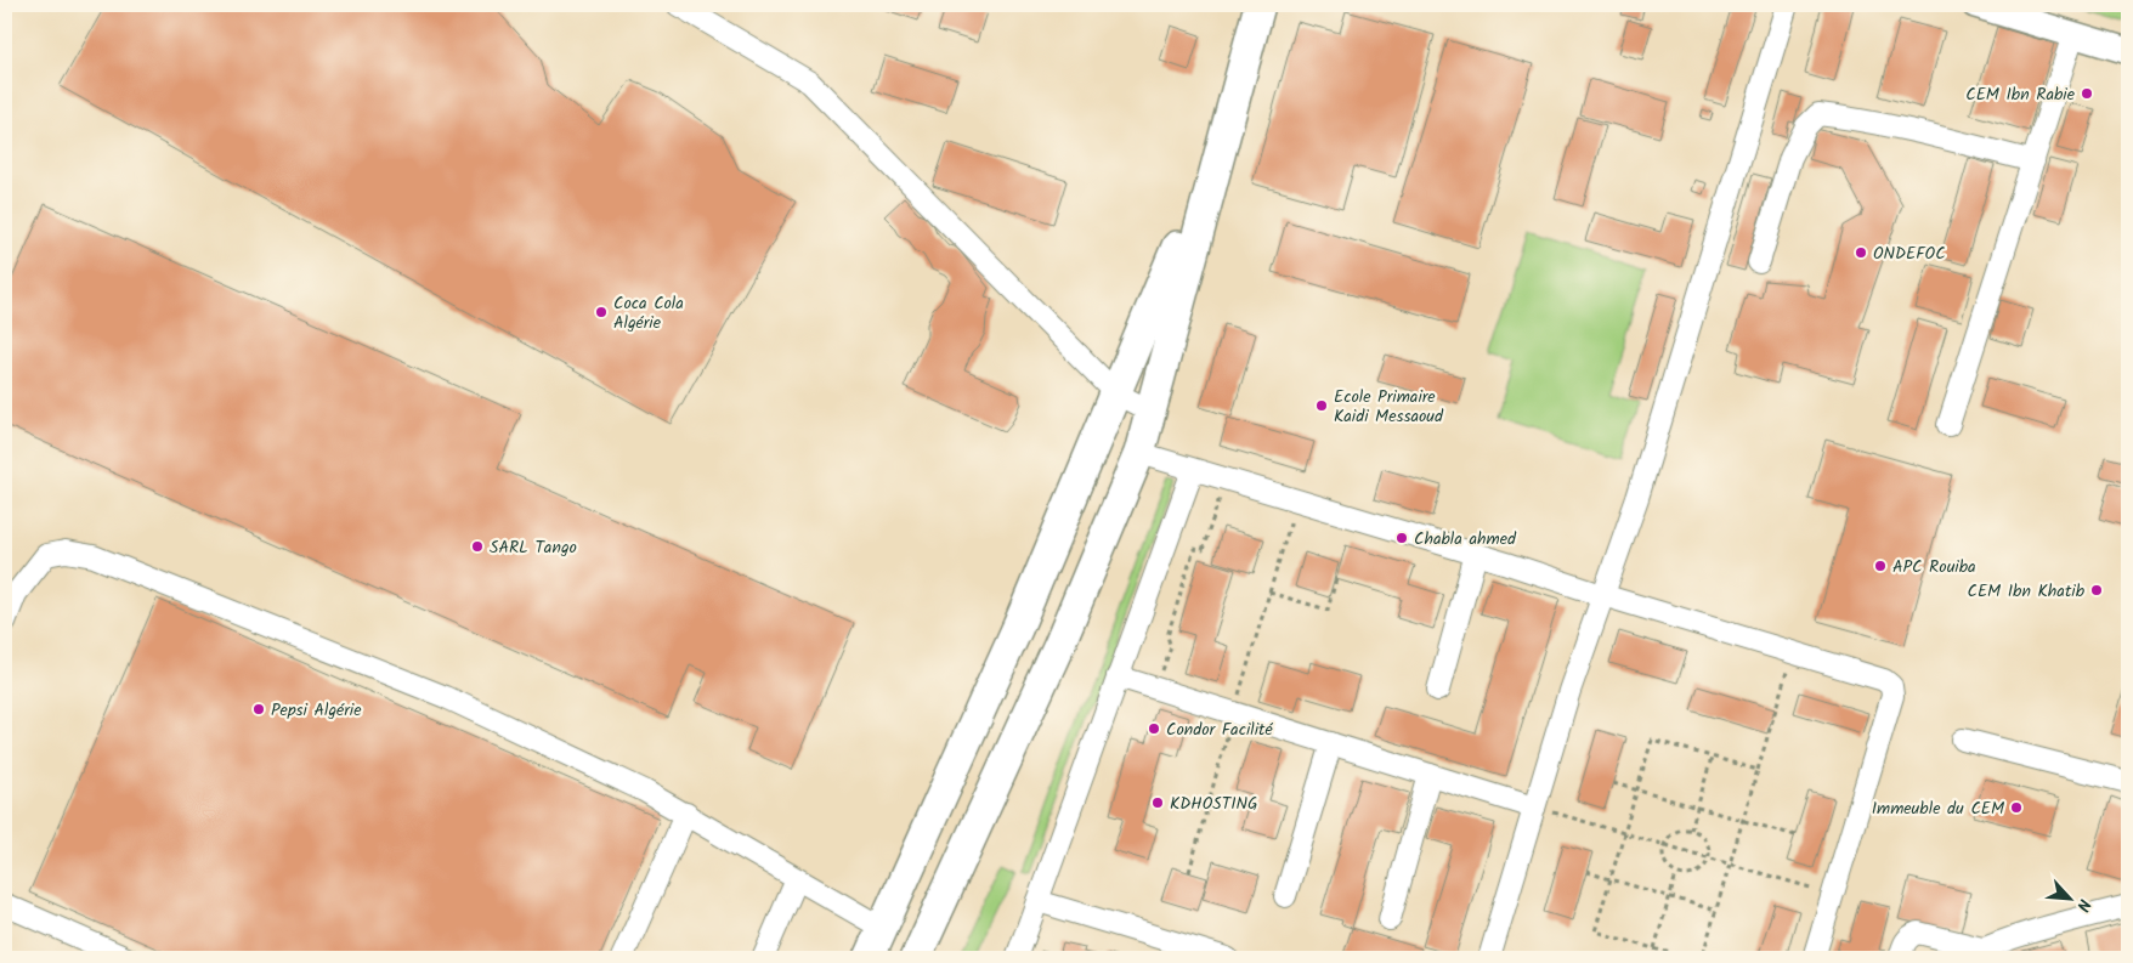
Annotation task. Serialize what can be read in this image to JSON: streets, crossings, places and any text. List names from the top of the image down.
{
  "places": [
    "CEM Ibn Rabie",
    "ONDEFOC",
    "Coca Cola Algérie",
    "Ecole Primaire Kaidi Messaoud",
    "Chabla ahmed",
    "SARL Tango",
    "APC Rouiba",
    "CEM Ibn Khatib",
    "Pepsi Algérie",
    "Condor Facilité",
    "KDHOSTING",
    "Immeuble du CEM"
  ],
  "north": "bottom right"
}
